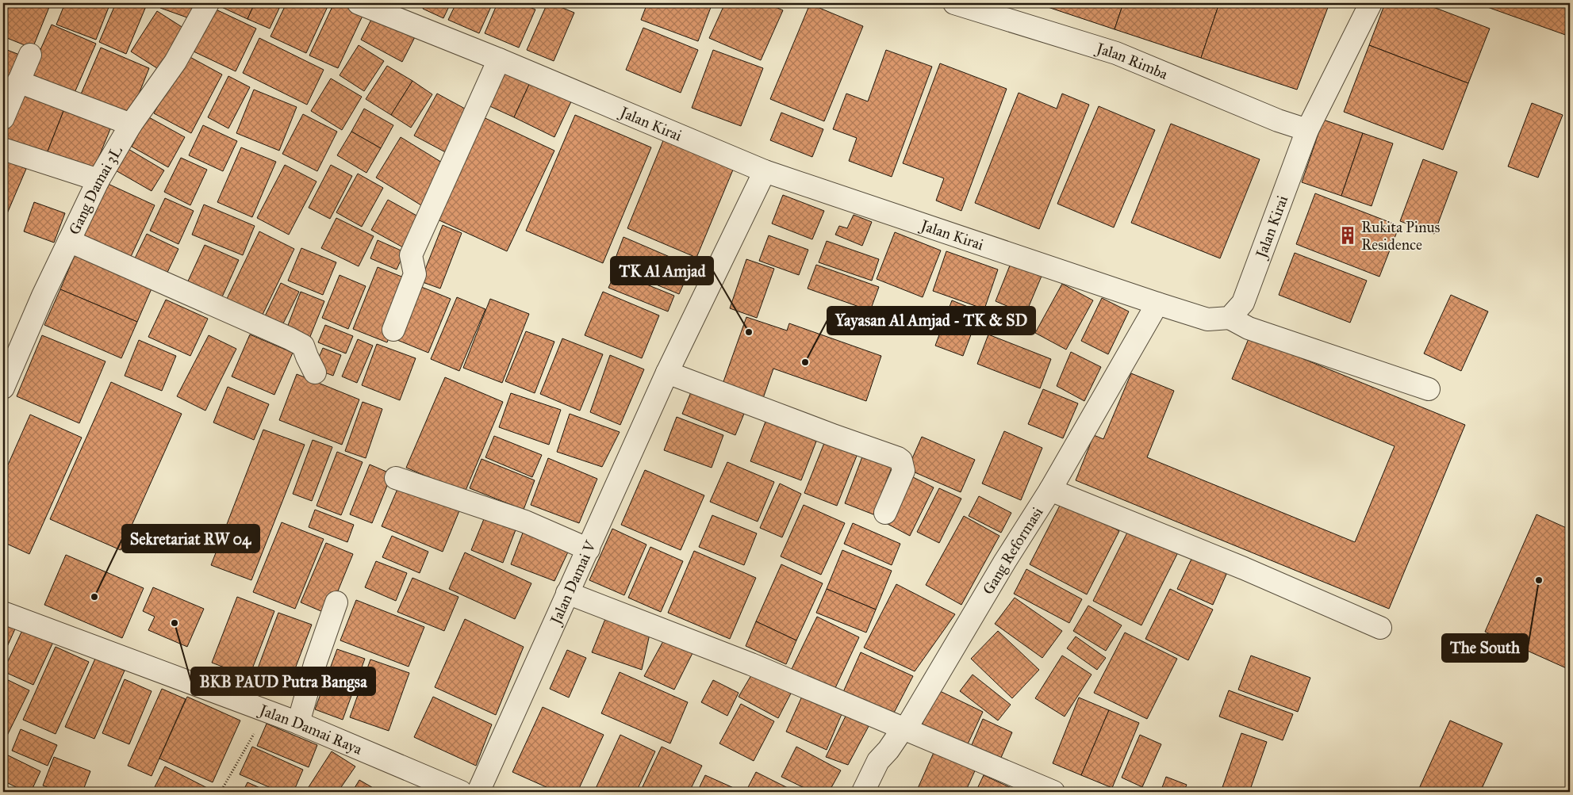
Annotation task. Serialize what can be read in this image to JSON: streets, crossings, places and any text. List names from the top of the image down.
{
  "streets": {
    "street": [
      "Jalan Rimba",
      "Jalan Kirai",
      "Gang Damai 3L",
      "Gang Reformasi",
      "Jalan Damai V",
      "Jalan Damai Raya"
    ]
  },
  "crossings": [
    ["Jalan Rimba", "Jalan Kirai"],
    ["Jalan Kirai", "Gang Reformasi"],
    ["Jalan Kirai", "Jalan Damai V"]
  ],
  "places": {
    "building": ["Rukita Pinus Residence"],
    "other": [
      "TK Al Amjad",
      "Yayasan Al Amjad - TK & SD",
      "The South",
      "Sekretariat RW 04",
      "BKB PAUD Putra Bangsa"
    ]
  }
}
